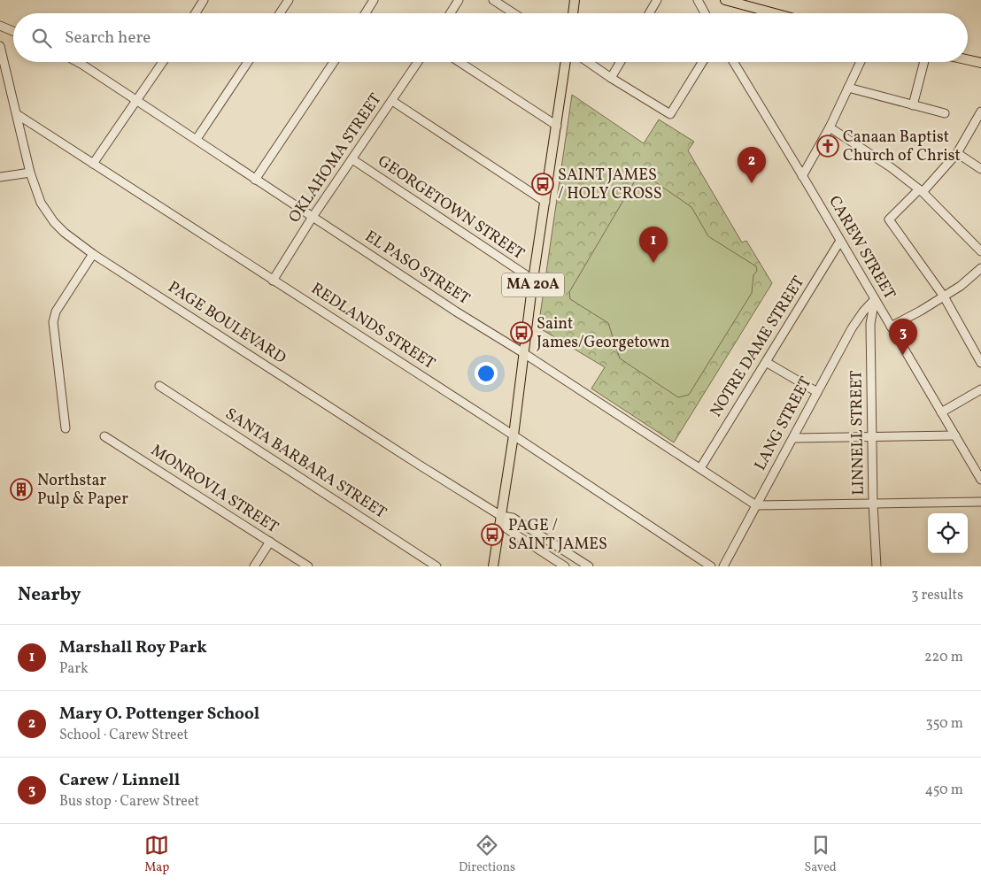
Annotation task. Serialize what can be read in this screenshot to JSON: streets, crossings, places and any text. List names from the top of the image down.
{
  "streets": {
    "main road": ["MA 20A"],
    "street": [
      "OKLAHOMA STREET",
      "GEORGETOWN STREET",
      "CAREW STREET",
      "EL PASO STREET",
      "PAGE BOULEVARD",
      "REDLANDS STREET",
      "NOTRE DAME STREET",
      "LANG STREET",
      "LINNELL STREET",
      "SANTA BARBARA STREET",
      "MONROVIA STREET"
    ]
  },
  "crossings": [
    ["OKLAHOMA STREET", "GEORGETOWN STREET"],
    ["OKLAHOMA STREET", "EL PASO STREET"],
    ["OKLAHOMA STREET", "REDLANDS STREET"],
    ["GEORGETOWN STREET", "MA 20A"],
    ["CAREW STREET", "NOTRE DAME STREET"],
    ["CAREW STREET", "LANG STREET"],
    ["CAREW STREET", "LINNELL STREET"],
    ["EL PASO STREET", "MA 20A"],
    ["EL PASO STREET", "NOTRE DAME STREET"],
    ["EL PASO STREET", "LANG STREET"],
    ["MA 20A", "PAGE BOULEVARD"],
    ["MA 20A", "REDLANDS STREET"],
    ["PAGE BOULEVARD", "REDLANDS STREET"],
    ["LANG STREET", "LINNELL STREET"]
  ],
  "places": {
    "church": ["Canaan Baptist Church of Christ"],
    "bus stop": ["SAINT JAMES / HOLY CROSS", "Saint James/Georgetown", "PAGE / SAINT JAMES"],
    "building": ["Northstar Pulp & Paper"]
  },
  "page": {
    "search": "Search here",
    "pins": ["2", "1", "3"],
    "heading": ["Nearby", "3 results"],
    "list": [
      {
        "mark": "1",
        "name": "Marshall Roy Park",
        "note": "Park",
        "value": "220 m"
      },
      {
        "mark": "2",
        "name": "Mary O. Pottenger School",
        "note": "School · Carew Street",
        "value": "350 m"
      },
      {
        "mark": "3",
        "name": "Carew / Linnell",
        "note": "Bus stop · Carew Street",
        "value": "450 m"
      }
    ],
    "nav": ["Map", "Directions", "Saved"]
  }
}
